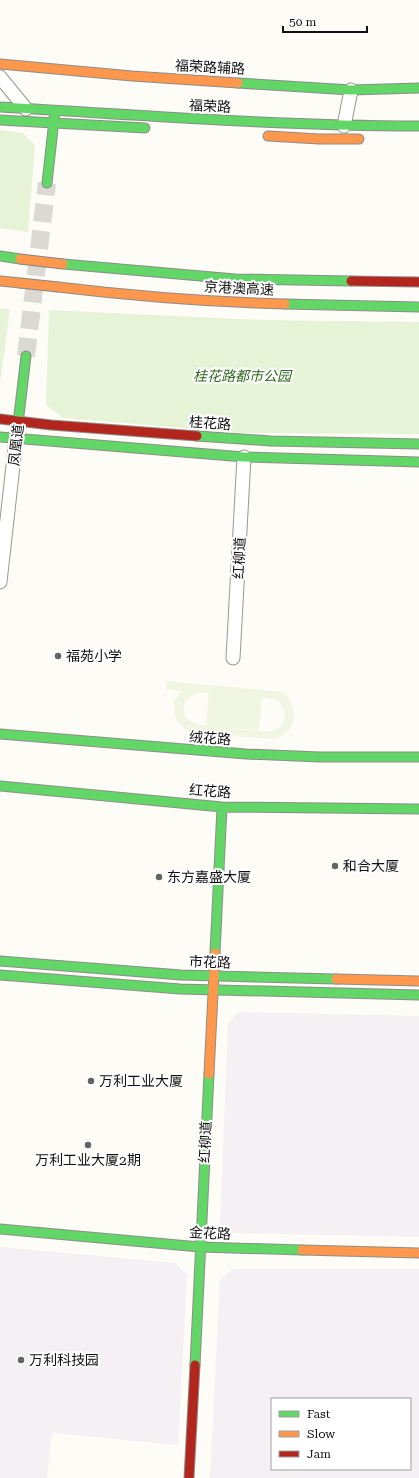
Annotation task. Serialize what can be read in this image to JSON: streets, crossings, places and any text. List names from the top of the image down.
{
  "streets": {
    "main road": [
      "福荣路辅路",
      "福荣路",
      "京港澳高速",
      "桂花路",
      "凤凰道",
      "红柳道",
      "绒花路",
      "红花路",
      "市花路",
      "金花路"
    ]
  },
  "crossings": [
    ["桂花路", "凤凰道"],
    ["红柳道", "红花路"],
    ["红柳道", "市花路"],
    ["红柳道", "金花路"]
  ],
  "parks": ["桂花路都市公园"],
  "places": [
    "福苑小学",
    "和合大厦",
    "东方嘉盛大厦",
    "万利工业大厦",
    "万利工业大厦2期",
    "万利科技园"
  ],
  "legend": ["Fast", "Slow", "Jam"],
  "scale_bar": "50 m"
}
